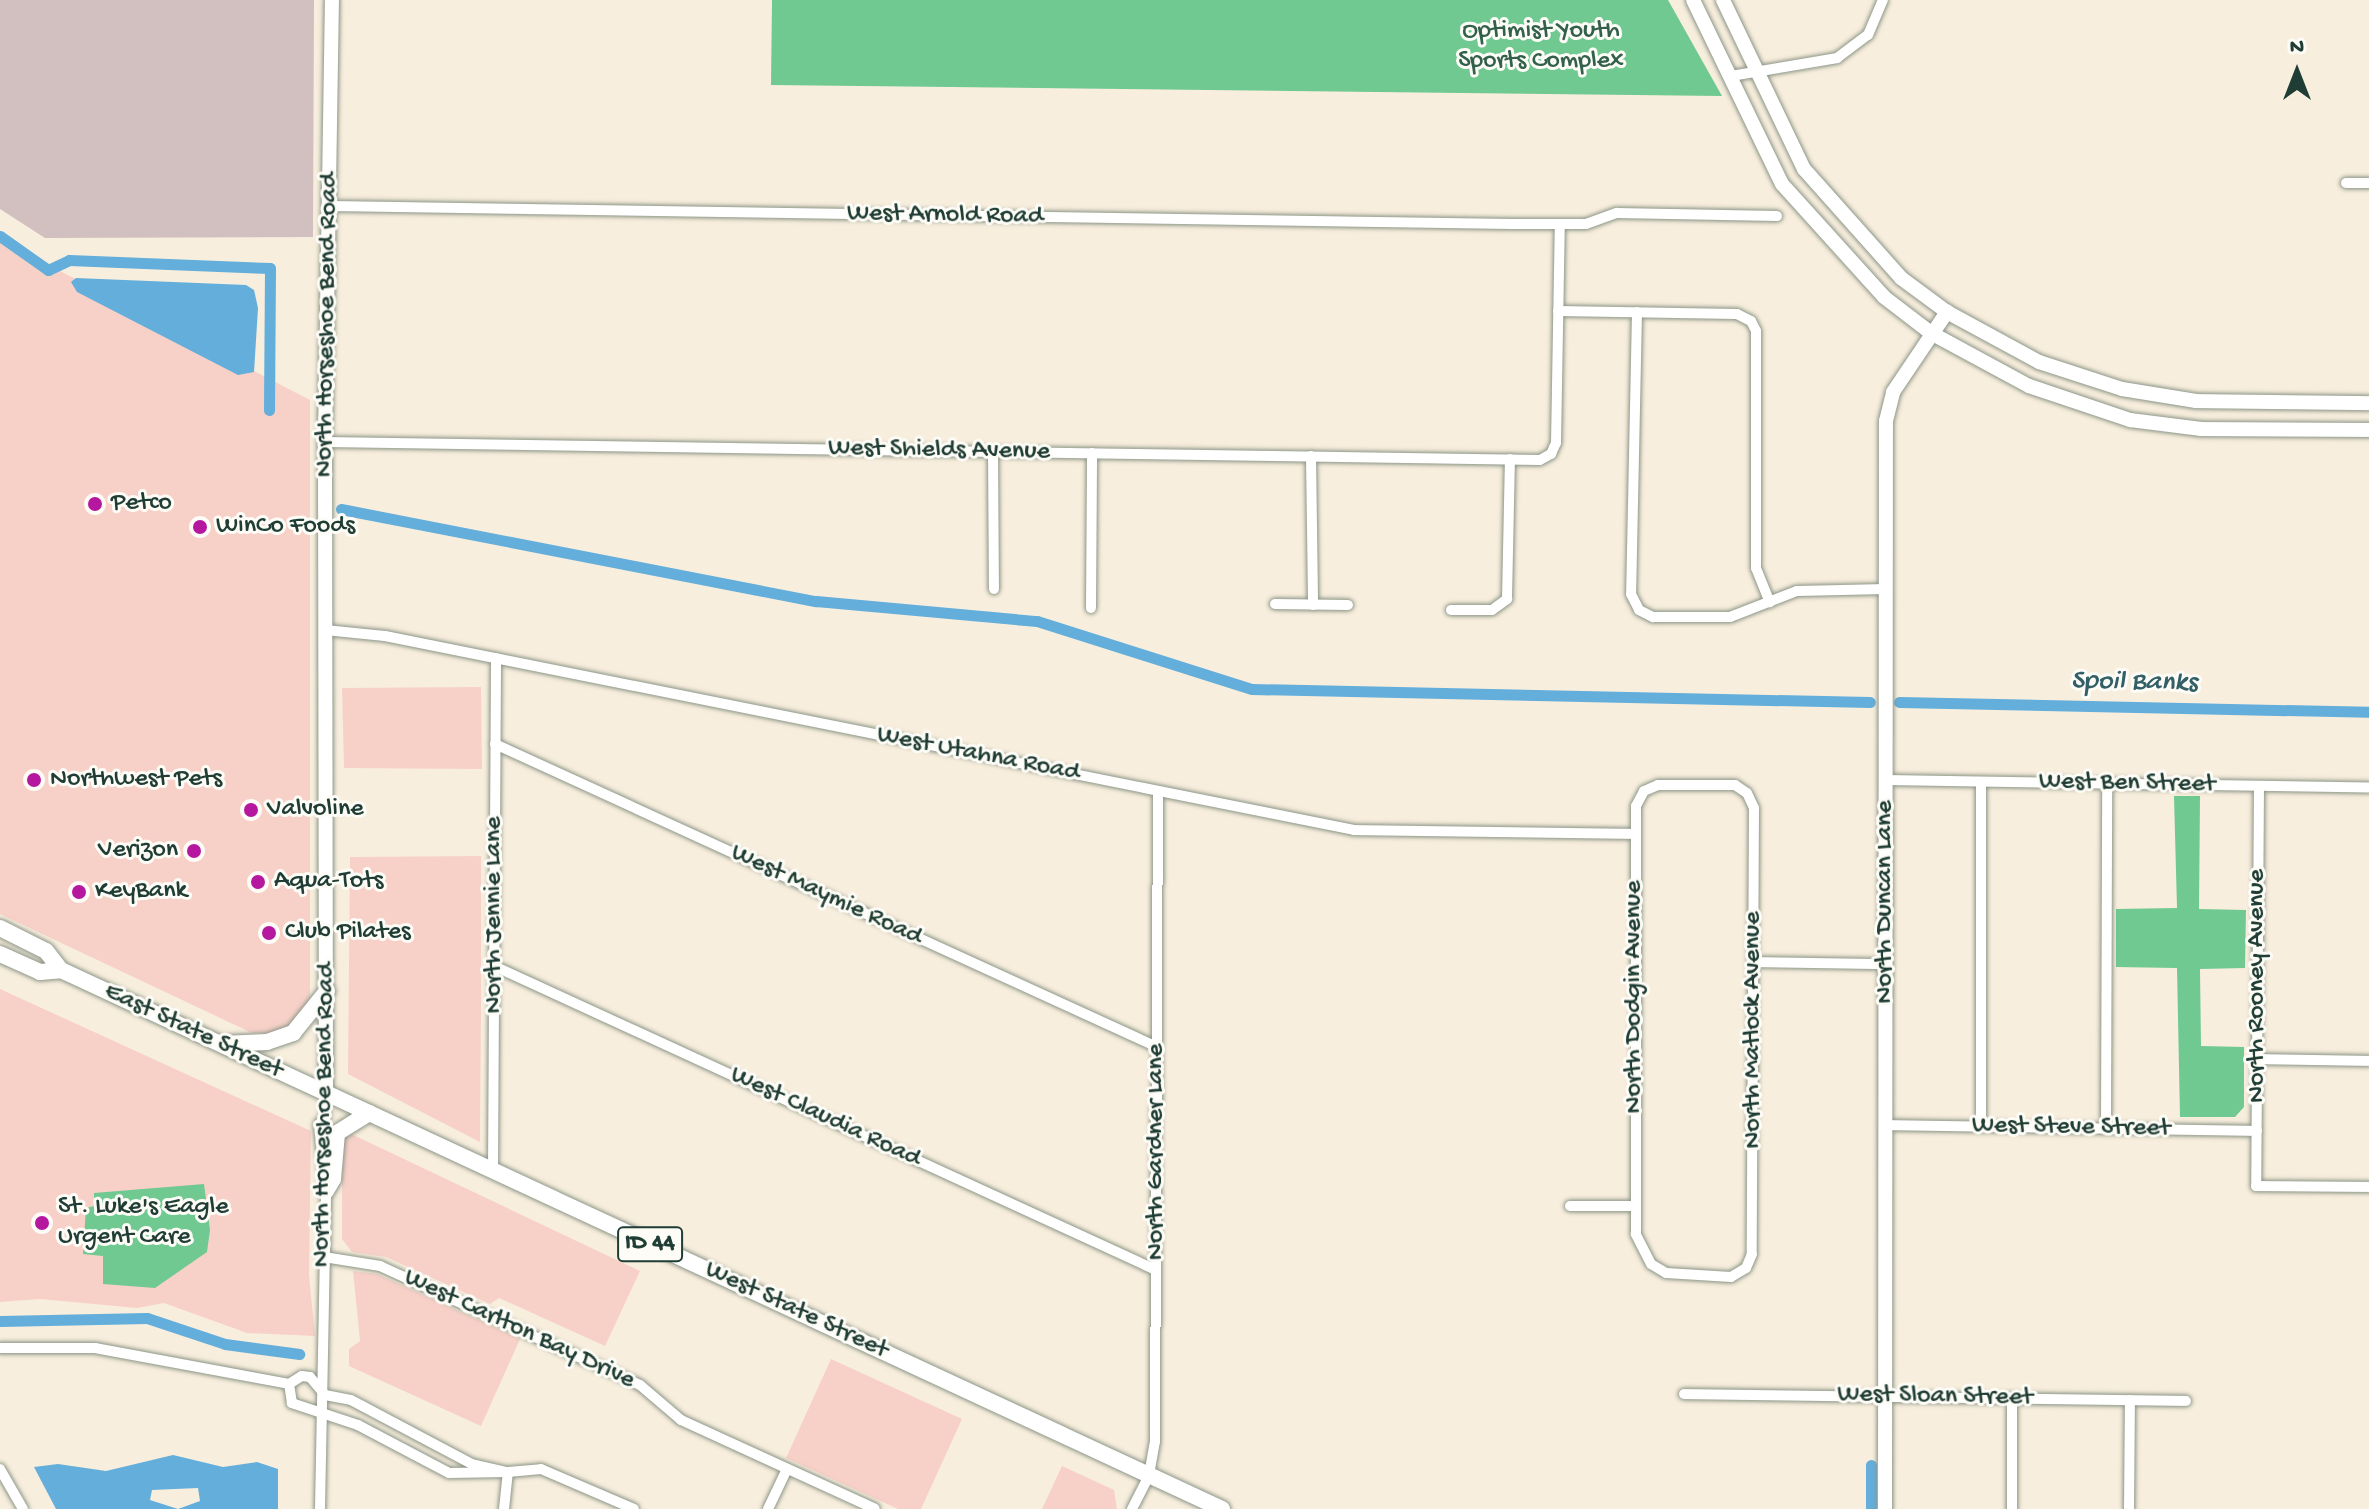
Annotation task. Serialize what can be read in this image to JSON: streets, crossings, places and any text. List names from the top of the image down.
{
  "streets": {
    "main road": ["East State Street", "ID 44", "West State Street"],
    "street": [
      "West Arnold Road",
      "North Horseshoe Bend Road",
      "West Shields Avenue",
      "West Utahna Road",
      "West Ben Street",
      "West Maymie Road",
      "North Duncan Lane",
      "North Jennie Lane",
      "North Rooney Avenue",
      "North Dodgin Avenue",
      "North Matlock Avenue",
      "West Claudia Road",
      "West Steve Street",
      "North Gardner Lane",
      "West Carlton Bay Drive",
      "West Sloan Street"
    ]
  },
  "crossings": [
    ["West Arnold Road", "North Horseshoe Bend Road"],
    ["North Horseshoe Bend Road", "West Shields Avenue"],
    ["North Horseshoe Bend Road", "West Utahna Road"],
    ["North Horseshoe Bend Road", "East State Street"],
    ["North Horseshoe Bend Road", "West State Street"],
    ["North Horseshoe Bend Road", "West Carlton Bay Drive"],
    ["West Utahna Road", "North Jennie Lane"],
    ["West Utahna Road", "North Dodgin Avenue"],
    ["West Utahna Road", "North Gardner Lane"],
    ["West Ben Street", "North Duncan Lane"],
    ["West Ben Street", "North Rooney Avenue"],
    ["West Maymie Road", "North Jennie Lane"],
    ["West Maymie Road", "North Gardner Lane"],
    ["North Duncan Lane", "West Steve Street"],
    ["North Duncan Lane", "West Sloan Street"],
    ["North Jennie Lane", "West Claudia Road"],
    ["North Jennie Lane", "West State Street"],
    ["North Rooney Avenue", "West Steve Street"],
    ["North Dodgin Avenue", "North Matlock Avenue"],
    ["East State Street", "West State Street"],
    ["West Claudia Road", "North Gardner Lane"],
    ["North Gardner Lane", "West State Street"]
  ],
  "water": ["Spoil Banks"],
  "parks": ["Optimist Youth Sports Complex"],
  "places": [
    "Petco",
    "WinCo Foods",
    "Northwest Pets",
    "Valvoline",
    "Verizon",
    "Aqua-Tots",
    "KeyBank",
    "Club Pilates",
    "St. Luke's Eagle Urgent Care"
  ],
  "north": "top"
}
